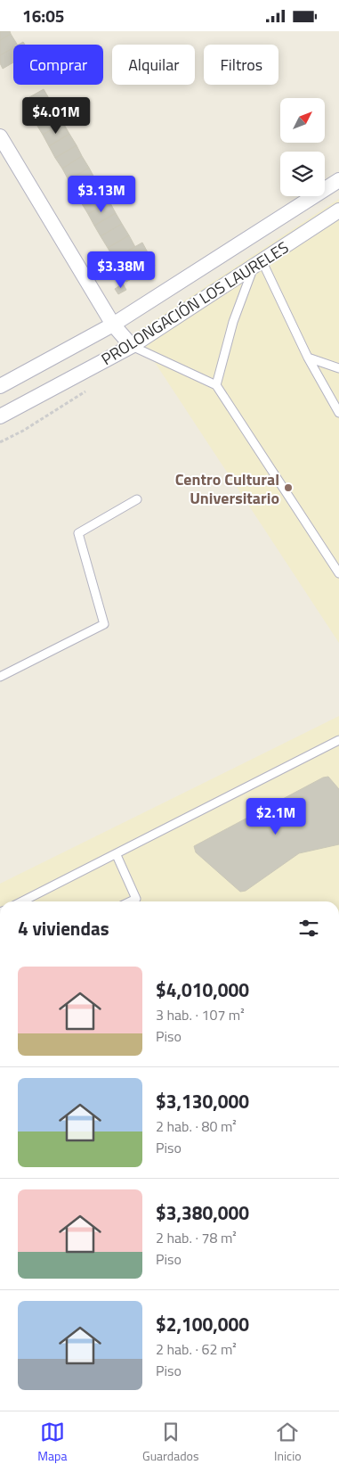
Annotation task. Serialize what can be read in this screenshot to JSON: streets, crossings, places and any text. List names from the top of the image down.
{
  "streets": {
    "street": ["PROLONGACIÓN LOS LAURELES"]
  },
  "places": ["Centro Cultural Universitario"],
  "north": "top right",
  "page": {
    "status": "16:05",
    "chip": ["Comprar", "Alquilar", "Filtros"],
    "price": [
      "$4.01M",
      "$3.13M",
      "$3.38M",
      "$2.1M"
    ],
    "heading": "4 viviendas",
    "list": [
      {
        "name": "$4,010,000",
        "note": "3 hab. · 107 m² · Piso"
      },
      {
        "name": "$3,130,000",
        "note": "2 hab. · 80 m² · Piso"
      },
      {
        "name": "$3,380,000",
        "note": "2 hab. · 78 m² · Piso"
      },
      {
        "name": "$2,100,000",
        "note": "2 hab. · 62 m² · Piso"
      }
    ],
    "tabs": ["Mapa", "Guardados", "Inicio"]
  }
}
